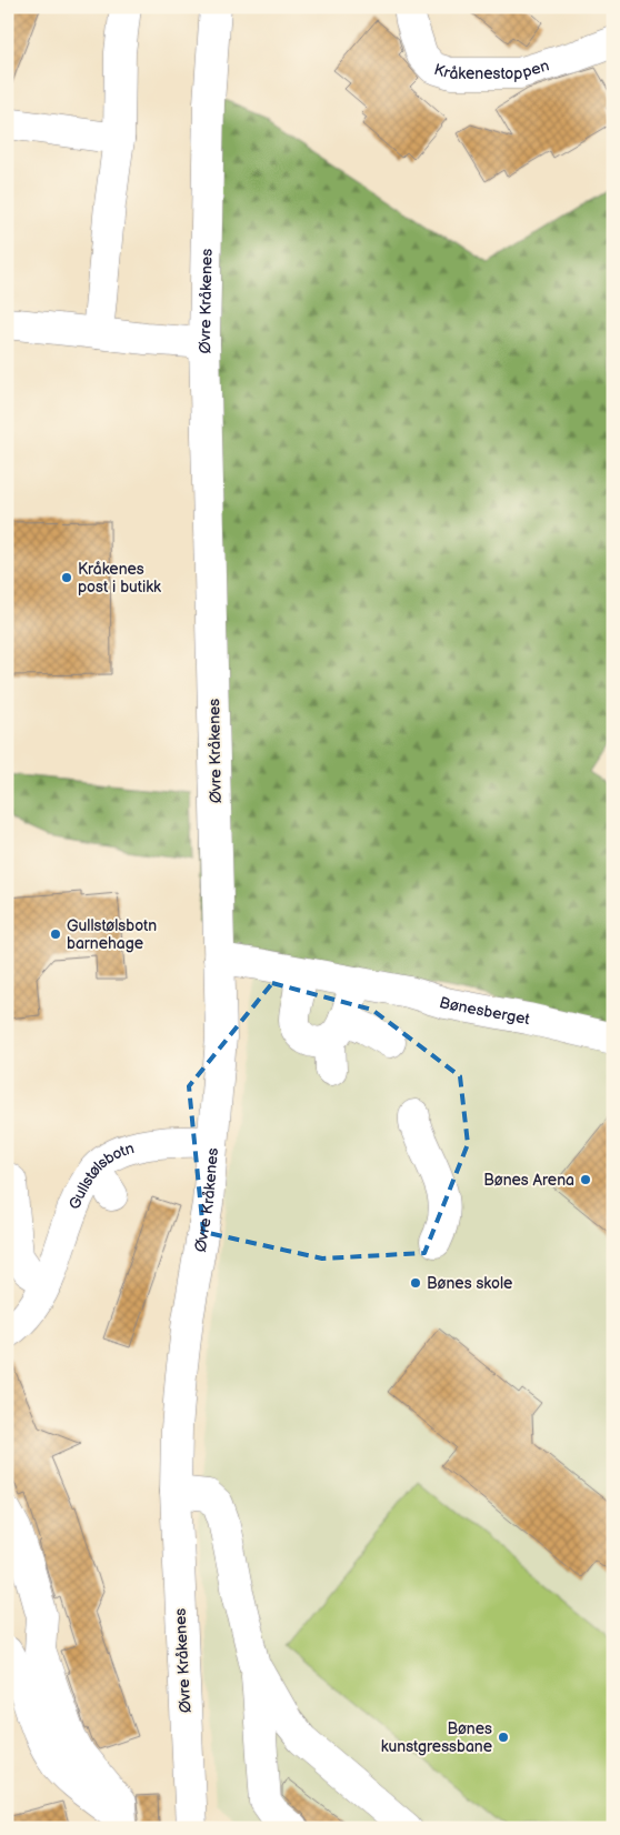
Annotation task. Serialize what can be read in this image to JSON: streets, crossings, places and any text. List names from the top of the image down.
{
  "streets": {
    "main road": [
      "Kråkenestoppen",
      "Øvre Kråkenes",
      "Bønesberget",
      "Gullstølsbotn"
    ]
  },
  "crossings": [
    ["Øvre Kråkenes", "Bønesberget"],
    ["Øvre Kråkenes", "Gullstølsbotn"]
  ],
  "places": [
    "Kråkenes post i butikk",
    "Gullstølsbotn barnehage",
    "Bønes Arena",
    "Bønes skole",
    "Bønes kunstgressbane"
  ]
}
